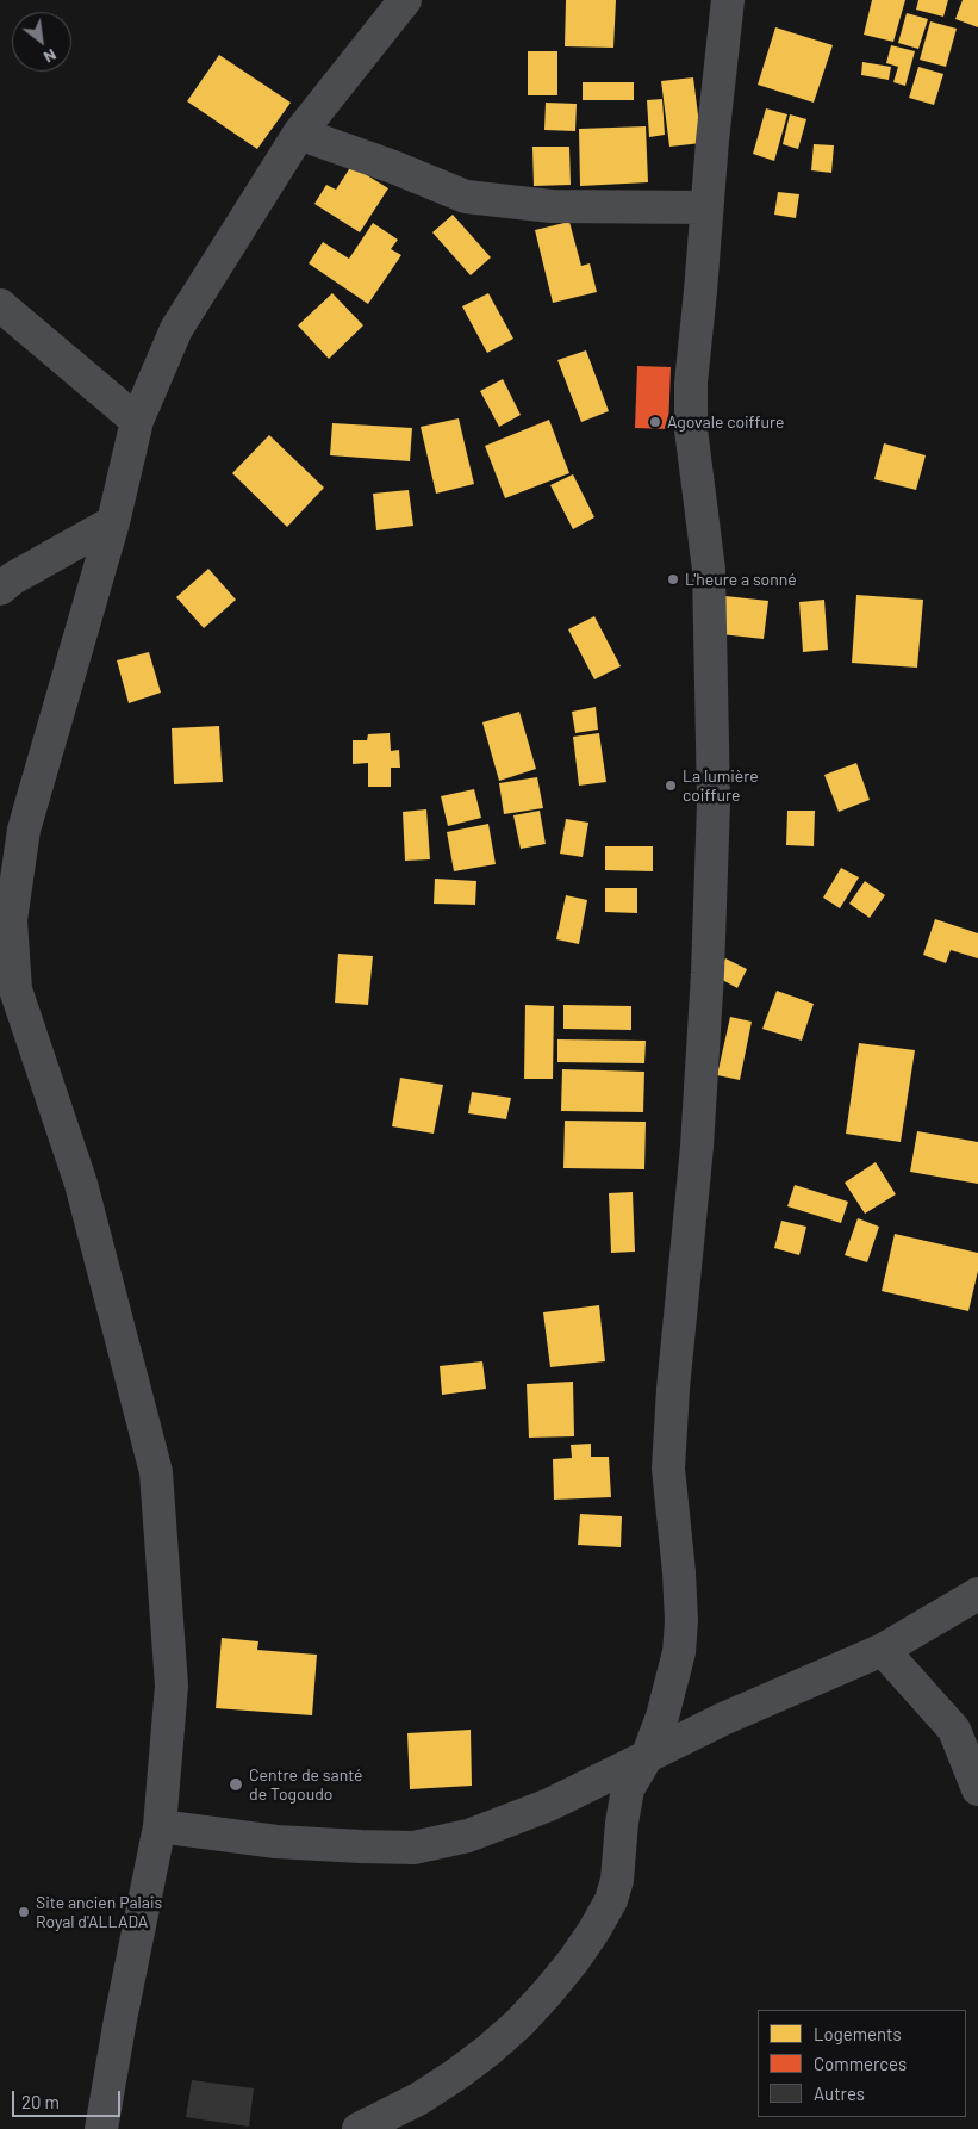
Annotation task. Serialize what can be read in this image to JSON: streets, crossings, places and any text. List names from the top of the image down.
{
  "places": [
    "Agovale coiffure",
    "L'heure a sonné",
    "La lumière coiffure",
    "Centre de santé de Togoudo",
    "Site ancien Palais Royal d'ALLADA"
  ],
  "legend": ["Logements", "Commerces", "Autres"],
  "scale_bar": "20 m",
  "north": "bottom right"
}
